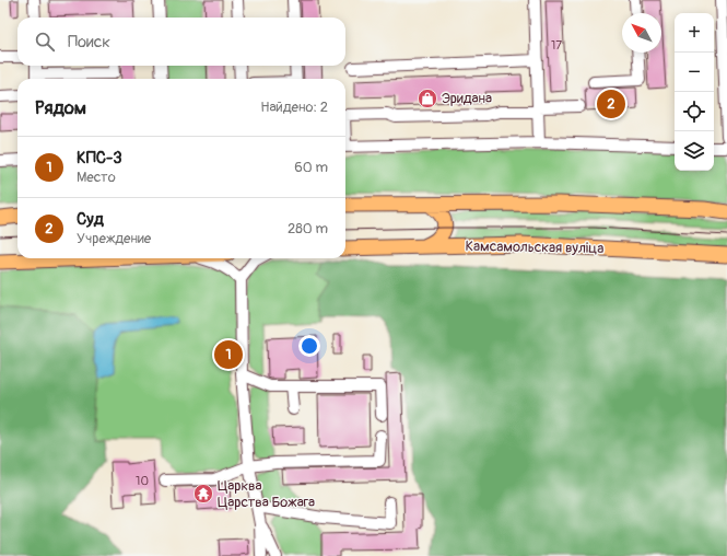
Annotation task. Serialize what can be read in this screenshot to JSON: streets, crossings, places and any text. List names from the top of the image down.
{
  "streets": {
    "main road": ["Камсамольская вуліца"]
  },
  "places": {
    "shop": ["Эридана"],
    "temple": ["Царква Царства Божага"]
  },
  "house_numbers": ["17", "10"],
  "north": "top left",
  "page": {
    "map_buttons": ["+", "−"],
    "search": "Поиск",
    "heading": ["Рядом", "Найдено: 2"],
    "pins": ["2", "1"],
    "list": [
      {
        "mark": "1",
        "name": "КПС-3",
        "note": "Место",
        "value": "60 m"
      },
      {
        "mark": "2",
        "name": "Суд",
        "note": "Учреждение",
        "value": "280 m"
      }
    ]
  }
}
